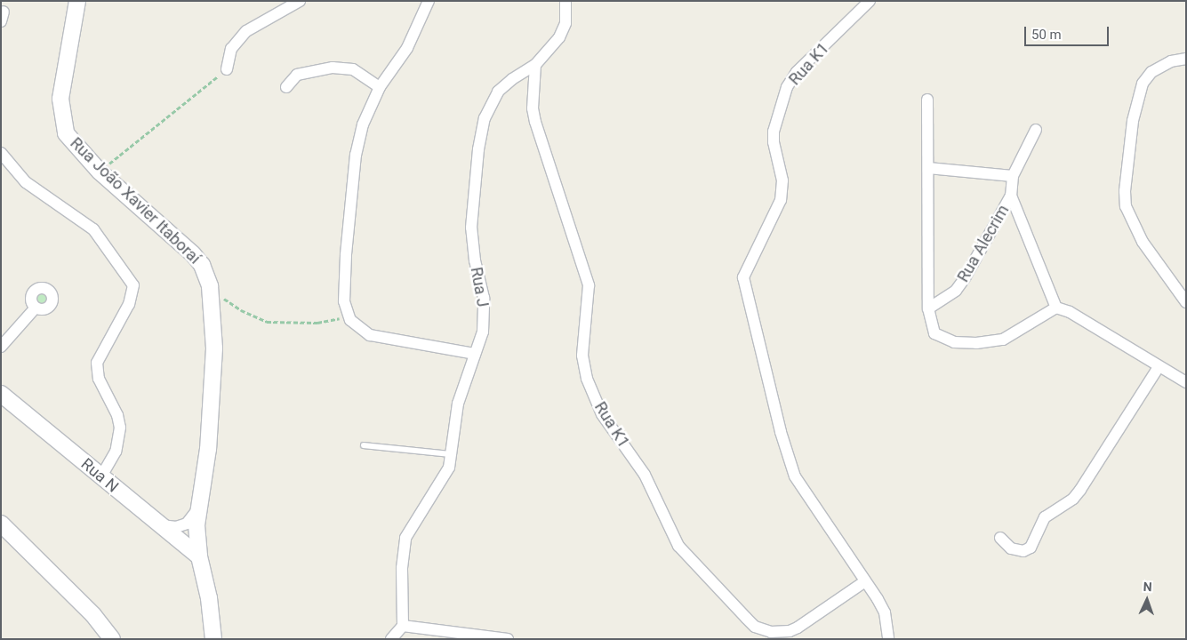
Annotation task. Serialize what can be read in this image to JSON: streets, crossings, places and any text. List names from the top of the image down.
{
  "streets": {
    "street": [
      "Rua K1",
      "Rua João Xavier Itaboraí",
      "Rua Alecrim",
      "Rua J",
      "Rua N"
    ]
  },
  "crossings": [
    ["Rua K1", "Rua J"],
    ["Rua João Xavier Itaboraí", "Rua N"]
  ],
  "scale_bar": "50 m",
  "north": "top"
}
